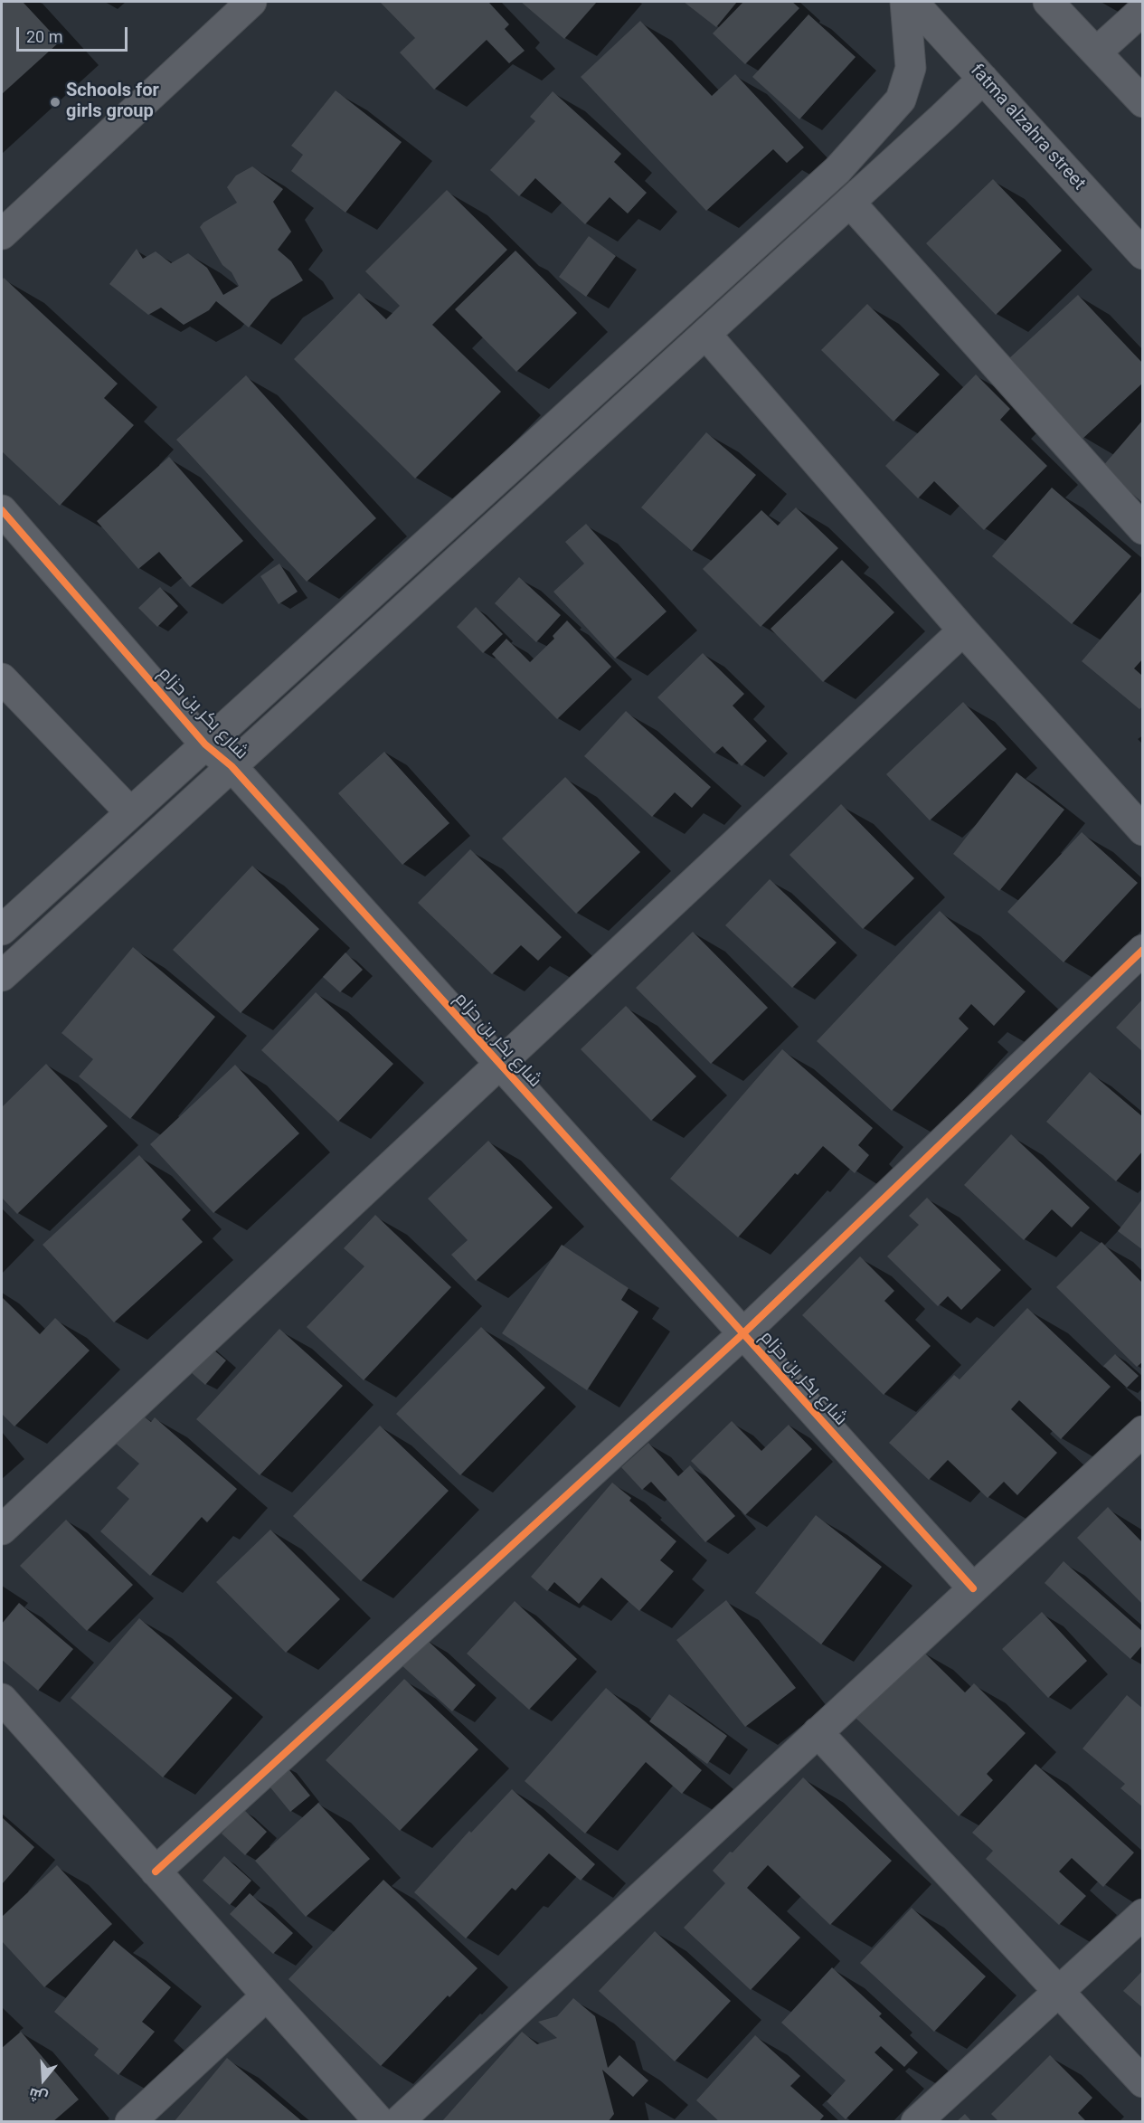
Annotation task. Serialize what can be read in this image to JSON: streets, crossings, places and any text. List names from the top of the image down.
{
  "streets": {
    "street": ["fatma alzahra street", "شارع بكر بن حزام"]
  },
  "places": ["Schools for girls group"],
  "scale_bar": "20 m",
  "north": "bottom"
}
